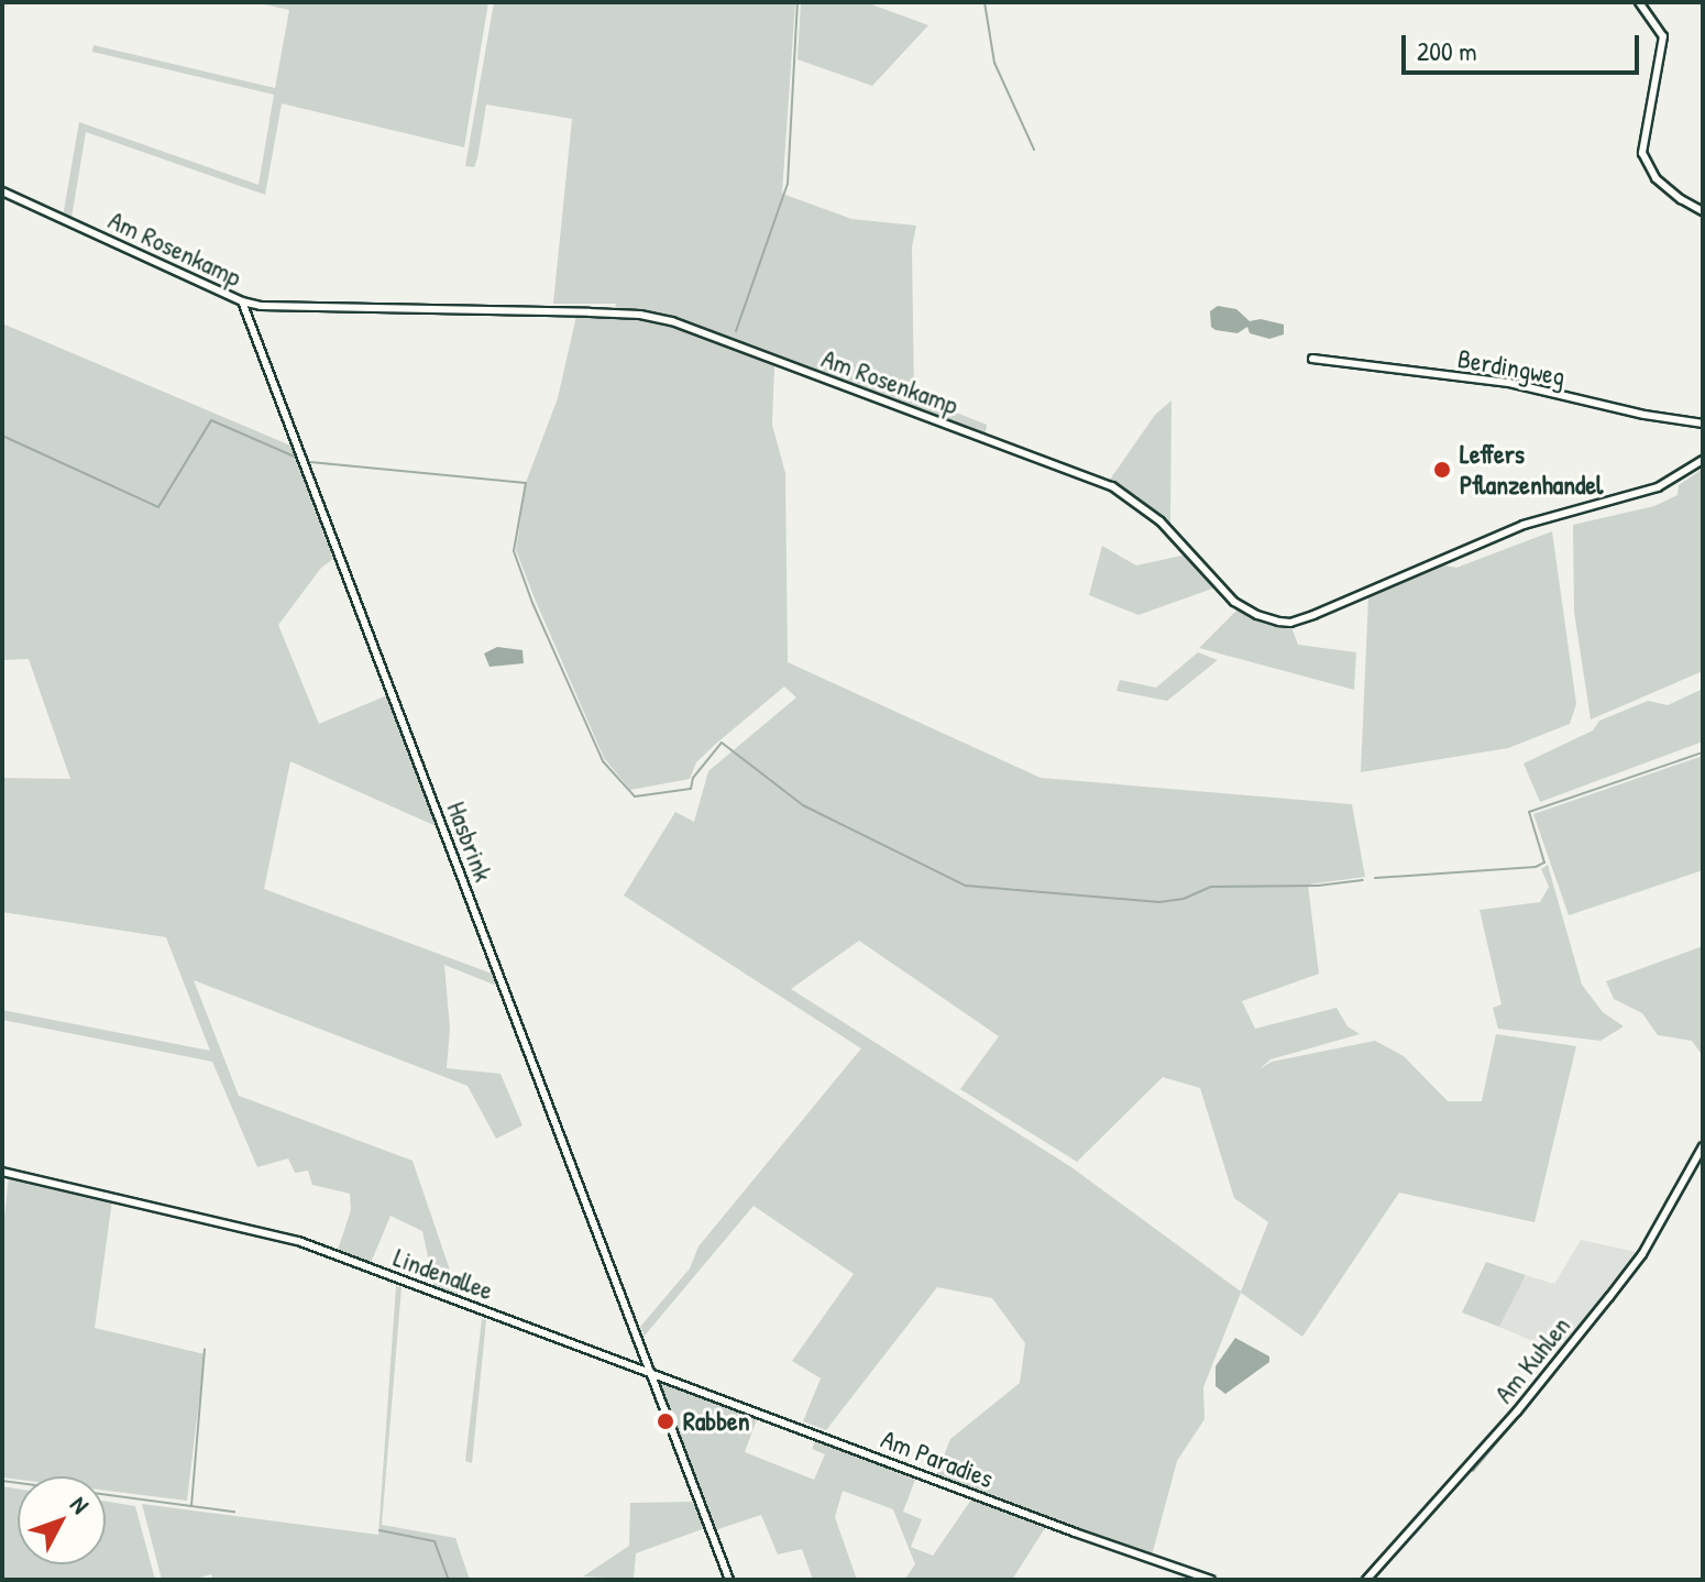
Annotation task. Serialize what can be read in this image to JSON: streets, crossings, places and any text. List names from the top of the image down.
{
  "streets": {
    "street": [
      "Am Rosenkamp",
      "Berdingweg",
      "Hasbrink",
      "Lindenallee",
      "Am Kuhlen",
      "Am Paradies"
    ]
  },
  "crossings": [
    ["Am Rosenkamp", "Hasbrink"],
    ["Hasbrink", "Lindenallee"],
    ["Hasbrink", "Am Paradies"],
    ["Lindenallee", "Am Paradies"]
  ],
  "places": ["Leffers Pflanzenhandel", "Rabben"],
  "scale_bar": "200 m",
  "north": "top right"
}
